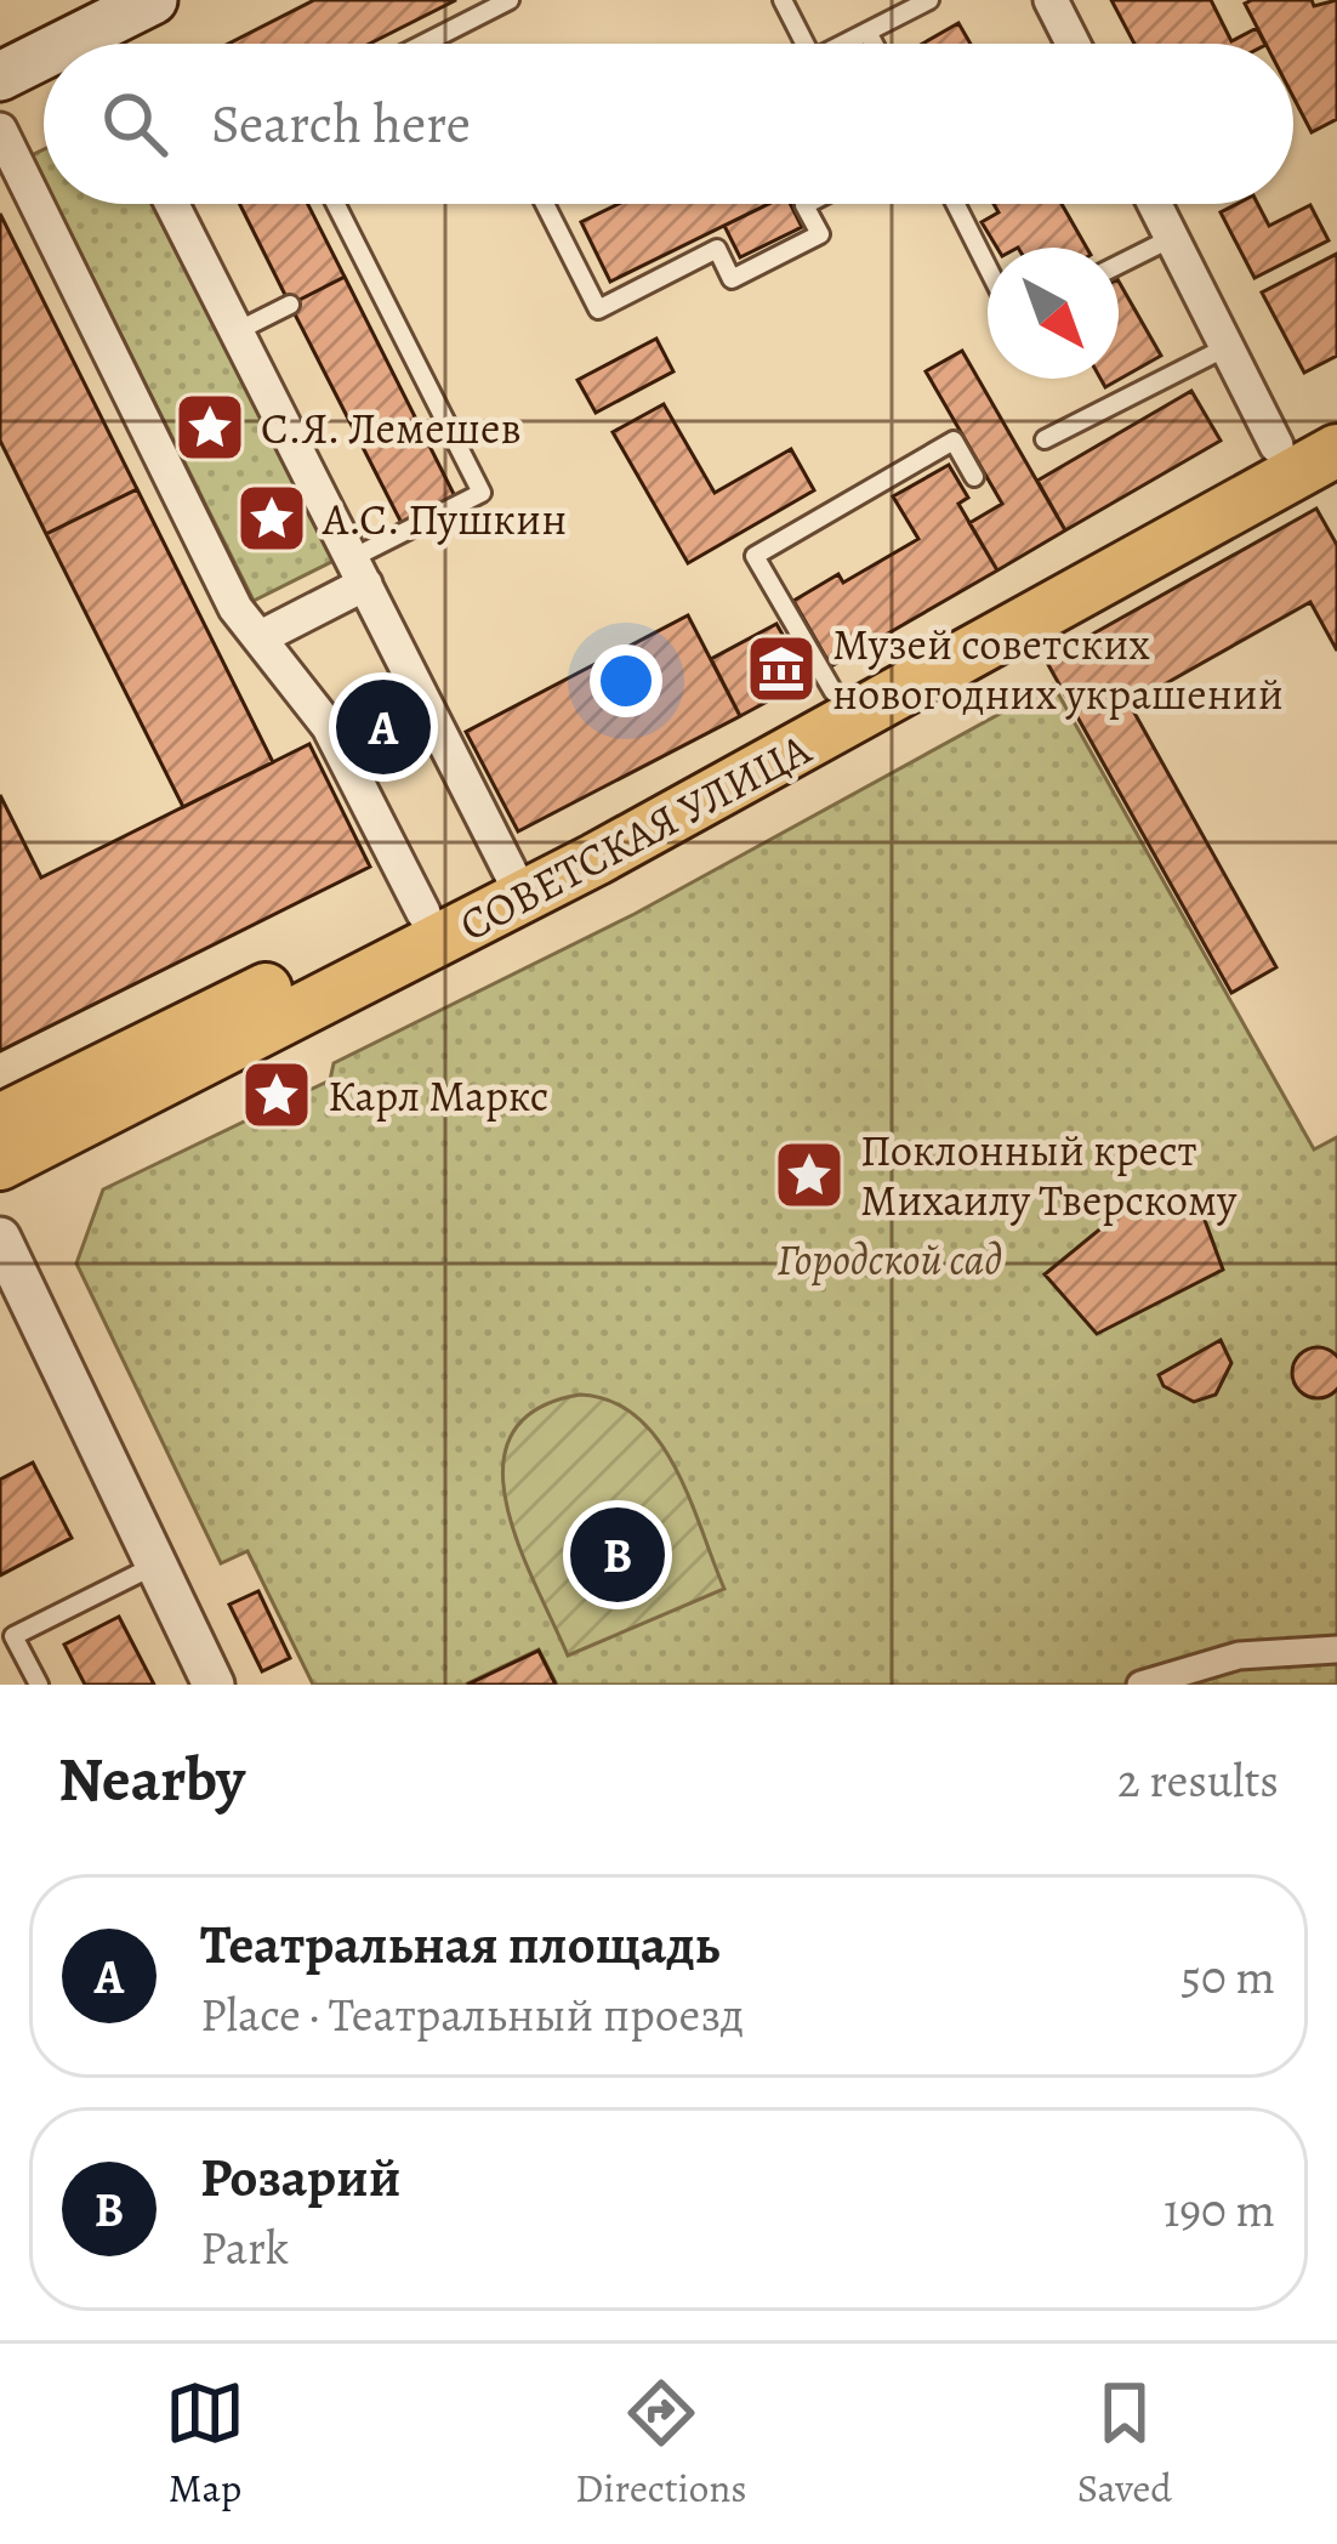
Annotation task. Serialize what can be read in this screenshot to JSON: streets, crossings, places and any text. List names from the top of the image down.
{
  "streets": {
    "main road": ["СОВЕТСКАЯ УЛИЦА"]
  },
  "parks": ["Городской сад"],
  "places": {
    "place": [
      "С.Я. Лемешев",
      "А.С. Пушкин",
      "Карл Маркс",
      "Поклонный крест Михаилу Тверскому"
    ],
    "museum": ["Музей советских новогодних украшений"]
  },
  "north": "bottom right",
  "page": {
    "search": "Search here",
    "pins": ["A", "B"],
    "heading": ["Nearby", "2 results"],
    "list": [
      {
        "mark": "A",
        "name": "Театральная площадь",
        "note": "Place · Театральный проезд",
        "value": "50 m"
      },
      {
        "mark": "B",
        "name": "Розарий",
        "note": "Park",
        "value": "190 m"
      }
    ],
    "nav": ["Map", "Directions", "Saved"]
  }
}
